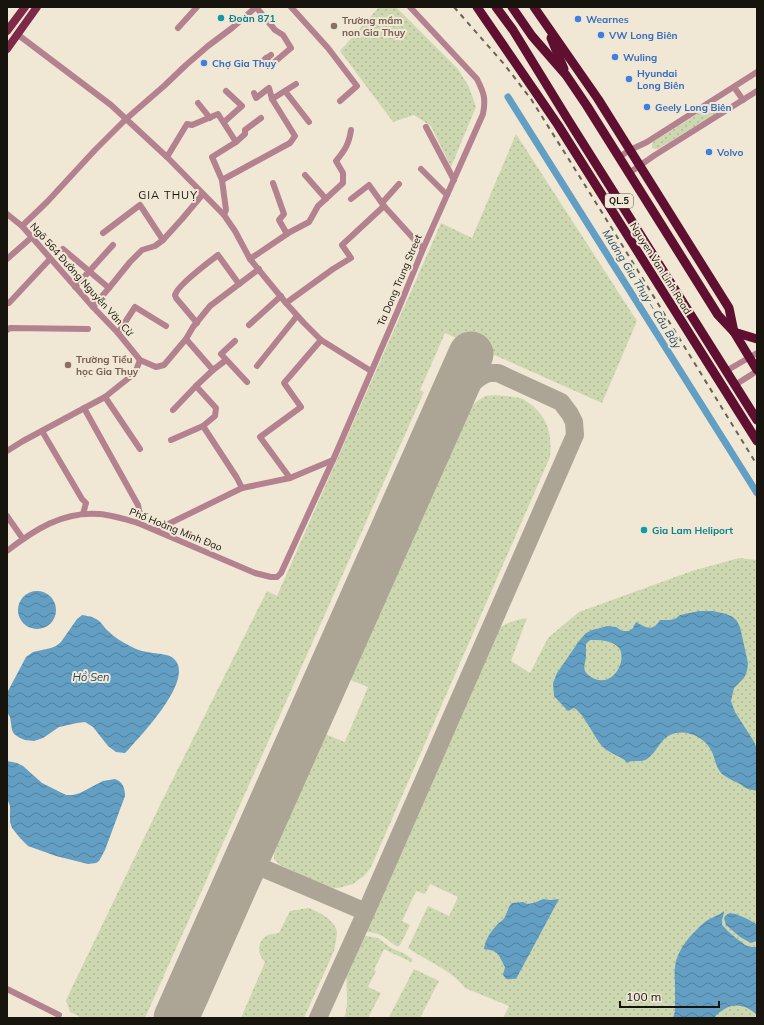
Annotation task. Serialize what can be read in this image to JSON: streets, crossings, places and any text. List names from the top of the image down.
{
  "streets": {
    "highway": ["QL.5", "Nguyen Van Linh Road"],
    "street": ["Ngõ 564 Đường Nguyễn Văn Cừ", "Ta Dong Trung Street", "Phố Hoàng Minh Đạo"]
  },
  "crossings": [
    ["Ta Dong Trung Street", "Phố Hoàng Minh Đạo"]
  ],
  "districts": ["GIA THUỴ"],
  "water": ["Mương Gia Thụy – Cầu Bây", "Hồ Sen"],
  "places": [
    "Đoàn 871",
    "Wearnes",
    "Trường mầm non Gia Thụy",
    "VW Long Biên",
    "Wuling",
    "Chợ Gia Thụy",
    "Hyundai Long Biên",
    "Geely Long Biên",
    "Volvo",
    "Trường Tiểu học Gia Thụy",
    "Gia Lam Heliport"
  ],
  "scale_bar": "100 m"
}
